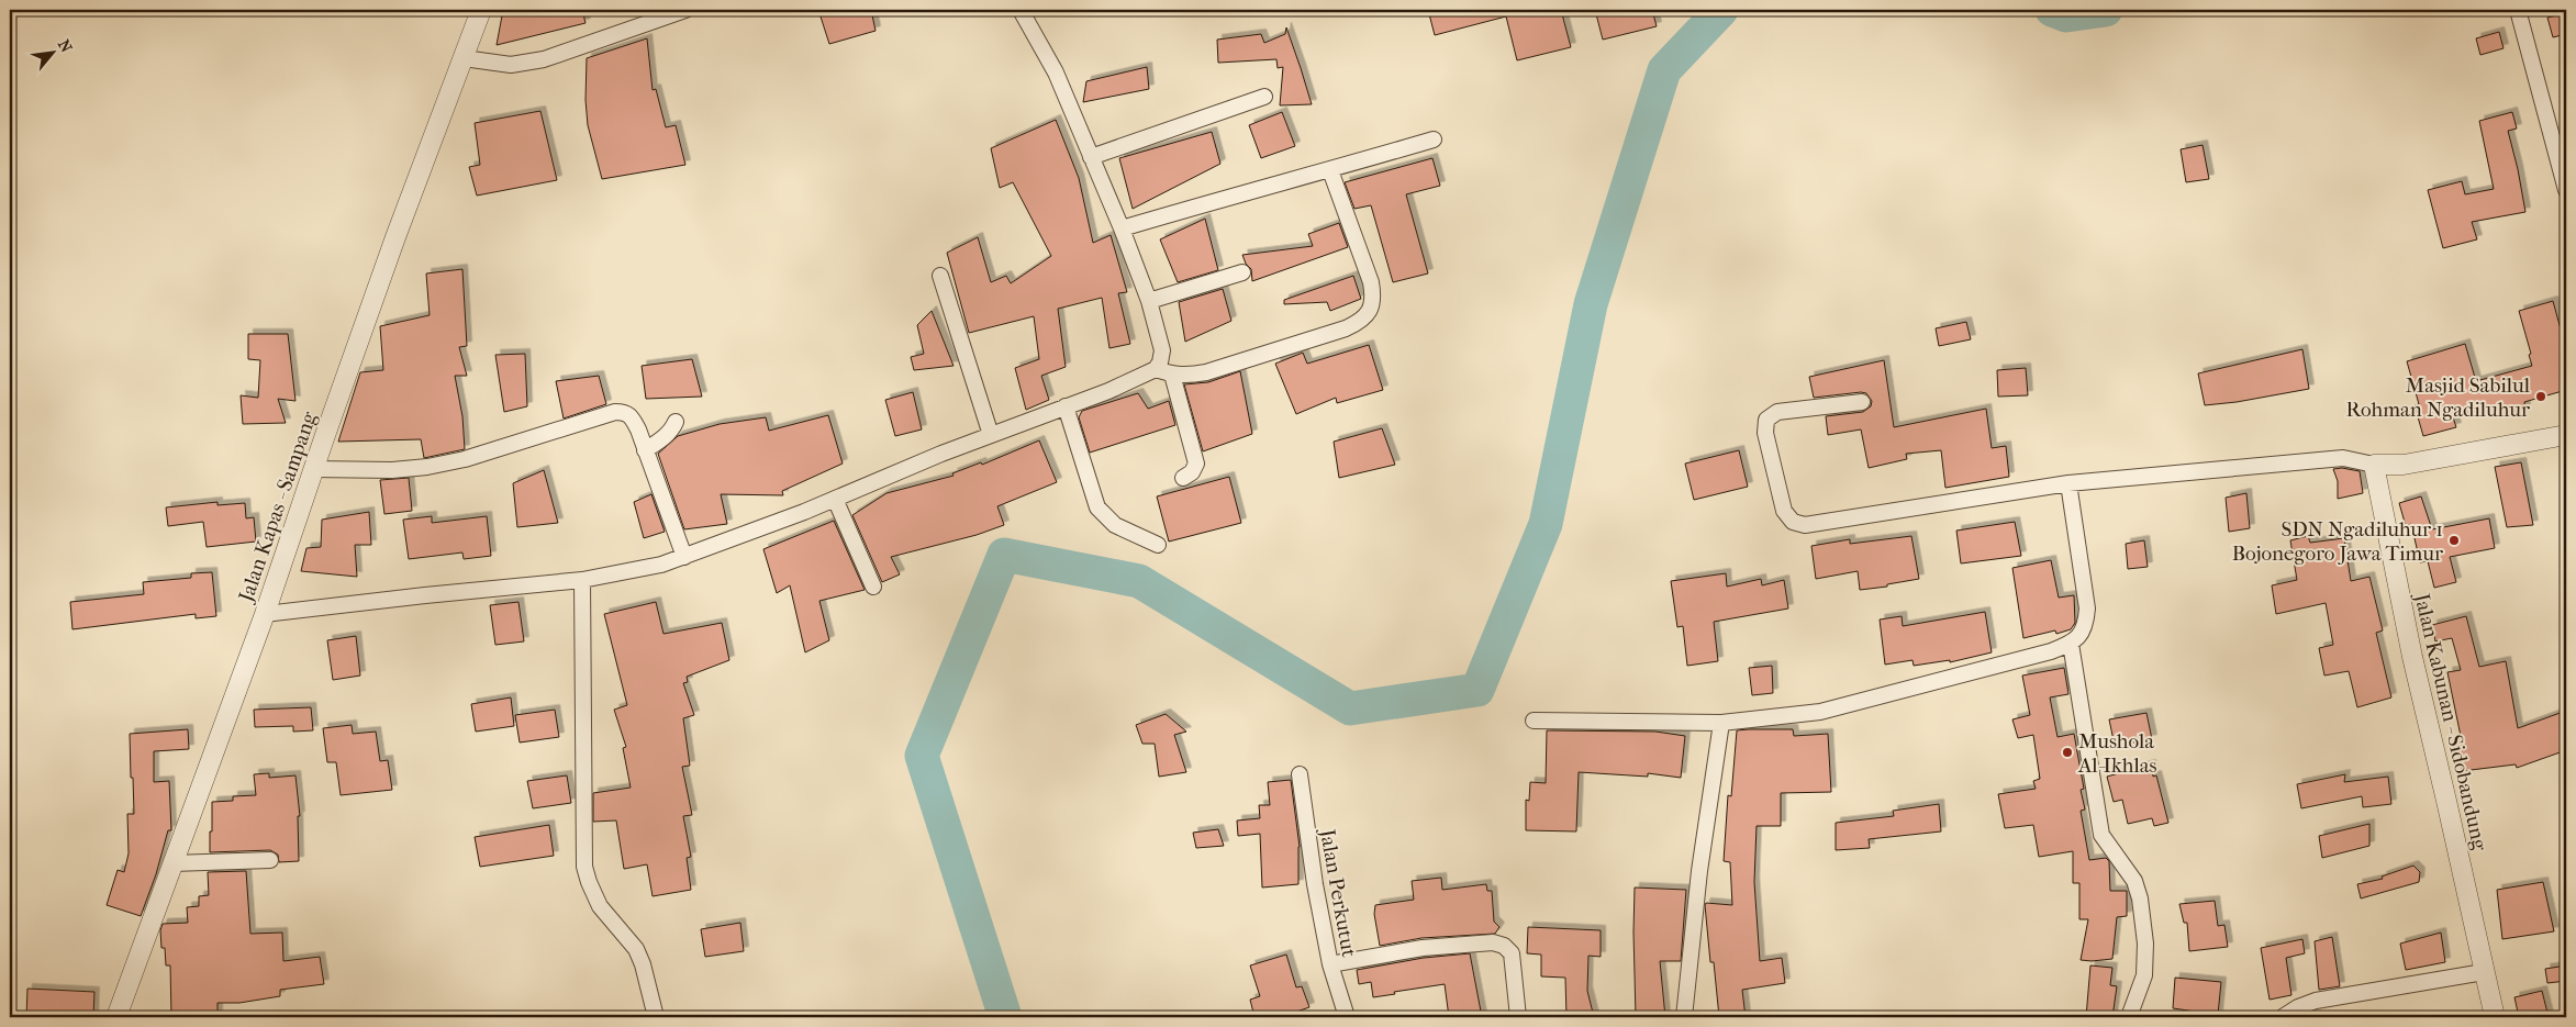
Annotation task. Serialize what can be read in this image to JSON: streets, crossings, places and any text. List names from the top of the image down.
{
  "streets": {
    "street": ["Jalan Kapas - Sampang", "Jalan Kabunan - Sidobandung", "Jalan Perkutut"]
  },
  "places": ["Masjid Sabilul Rohman Ngadiluhur", "SDN Ngadiluhur 1 Bojonegoro Jawa Timur", "Mushola Al-Ikhlas"],
  "north": "top right"
}
